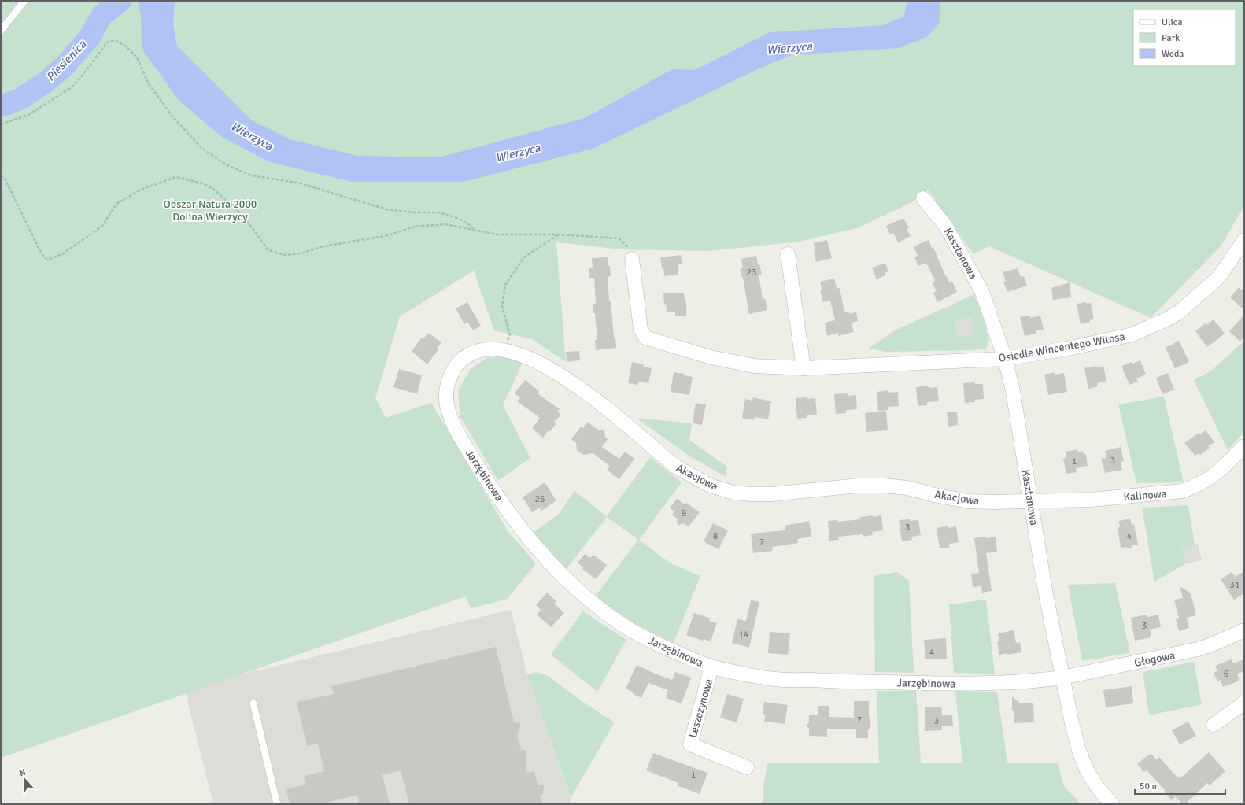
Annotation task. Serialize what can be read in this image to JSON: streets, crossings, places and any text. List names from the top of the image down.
{
  "streets": {
    "street": [
      "Kasztanowa",
      "Osiedle Wincentego Witosa",
      "Jarzębinowa",
      "Akacjowa",
      "Kalinowa",
      "Głogowa",
      "Leszczynowa"
    ]
  },
  "crossings": [
    ["Kasztanowa", "Osiedle Wincentego Witosa"],
    ["Kasztanowa", "Jarzębinowa"],
    ["Kasztanowa", "Akacjowa"],
    ["Kasztanowa", "Kalinowa"],
    ["Kasztanowa", "Głogowa"],
    ["Jarzębinowa", "Akacjowa"],
    ["Jarzębinowa", "Głogowa"],
    ["Jarzębinowa", "Leszczynowa"],
    ["Akacjowa", "Kalinowa"]
  ],
  "water": ["Wierzyca", "Piesienica"],
  "parks": ["Obszar Natura 2000 Dolina Wierzycy"],
  "house_numbers": [
    "23",
    "3",
    "1",
    "26",
    "9",
    "3",
    "8",
    "4",
    "7",
    "31",
    "3",
    "14",
    "4",
    "6",
    "7",
    "3",
    "1"
  ],
  "legend": ["Ulica", "Park", "Woda"],
  "scale_bar": "50 m",
  "north": "top"
}
